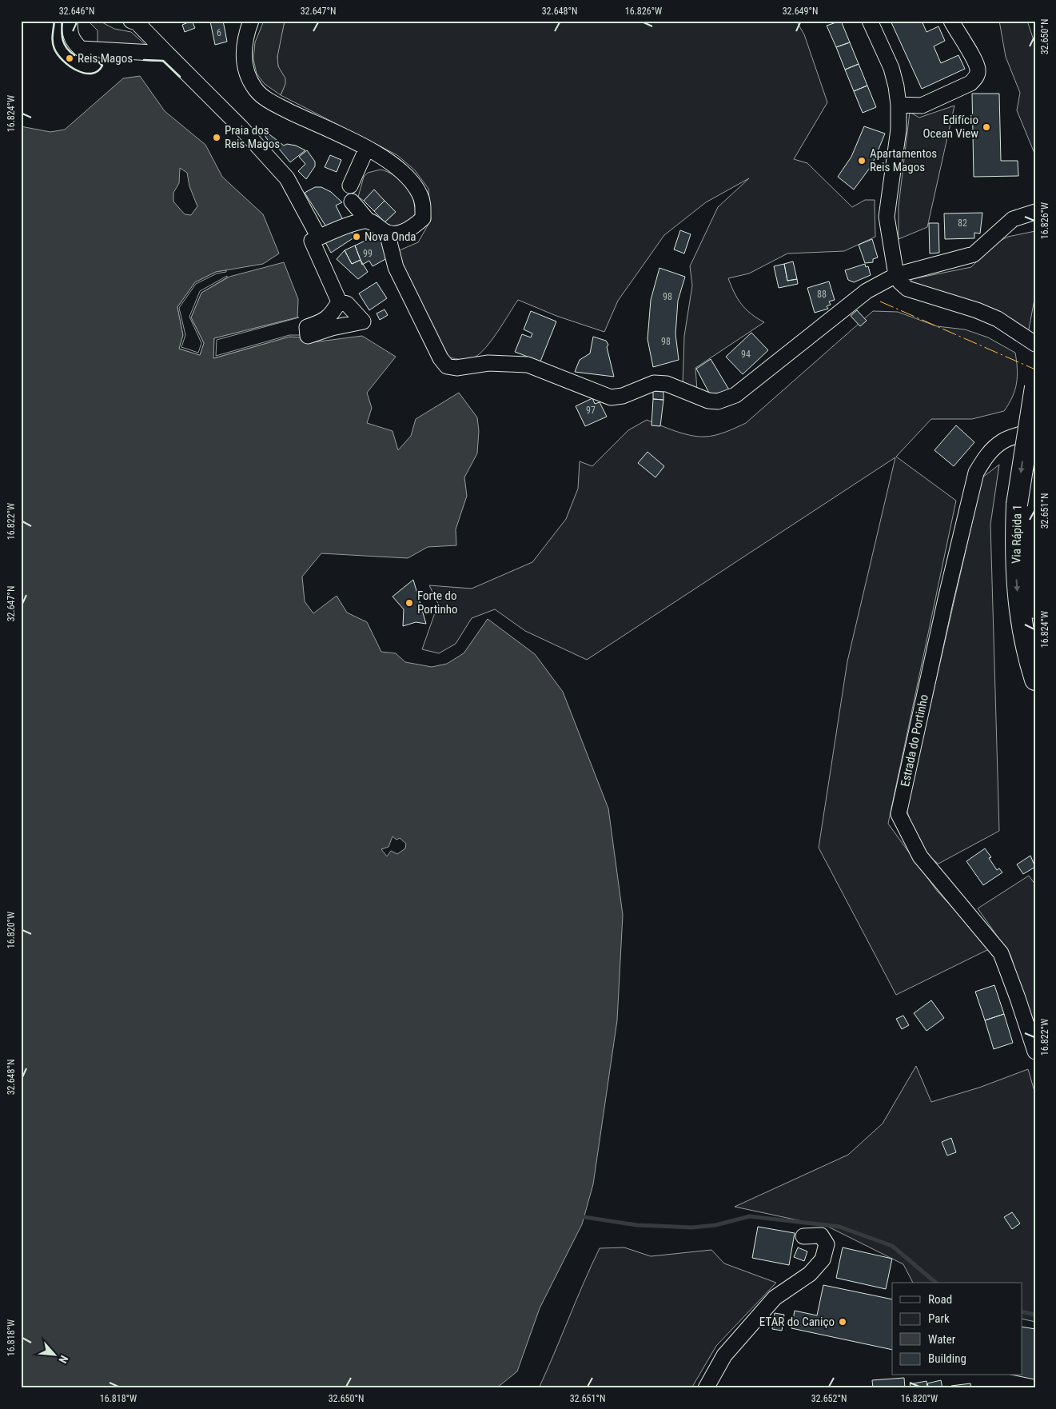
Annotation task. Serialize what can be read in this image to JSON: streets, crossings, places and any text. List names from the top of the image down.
{
  "streets": {
    "highway": ["Via Rápida 1"],
    "street": ["Estrada do Portinho"]
  },
  "places": [
    "Reis Magos",
    "Edifício Ocean View",
    "Praia dos Reis Magos",
    "Apartamentos Reis Magos",
    "Nova Onda",
    "Forte do Portinho",
    "ETAR do Caniço"
  ],
  "house_numbers": [
    "6",
    "82",
    "99",
    "88",
    "98",
    "98",
    "94",
    "97"
  ],
  "legend": [
    "Road",
    "Park",
    "Water",
    "Building"
  ],
  "north": "bottom right",
  "coordinates": [
    "32.646°N",
    "32.647°N",
    "32.648°N",
    "16.826°W",
    "32.649°N",
    "32.650°N",
    "16.824°W",
    "32.651°N",
    "16.822°W",
    "16.820°W",
    "16.818°W",
    "32.652°N"
  ]
}
